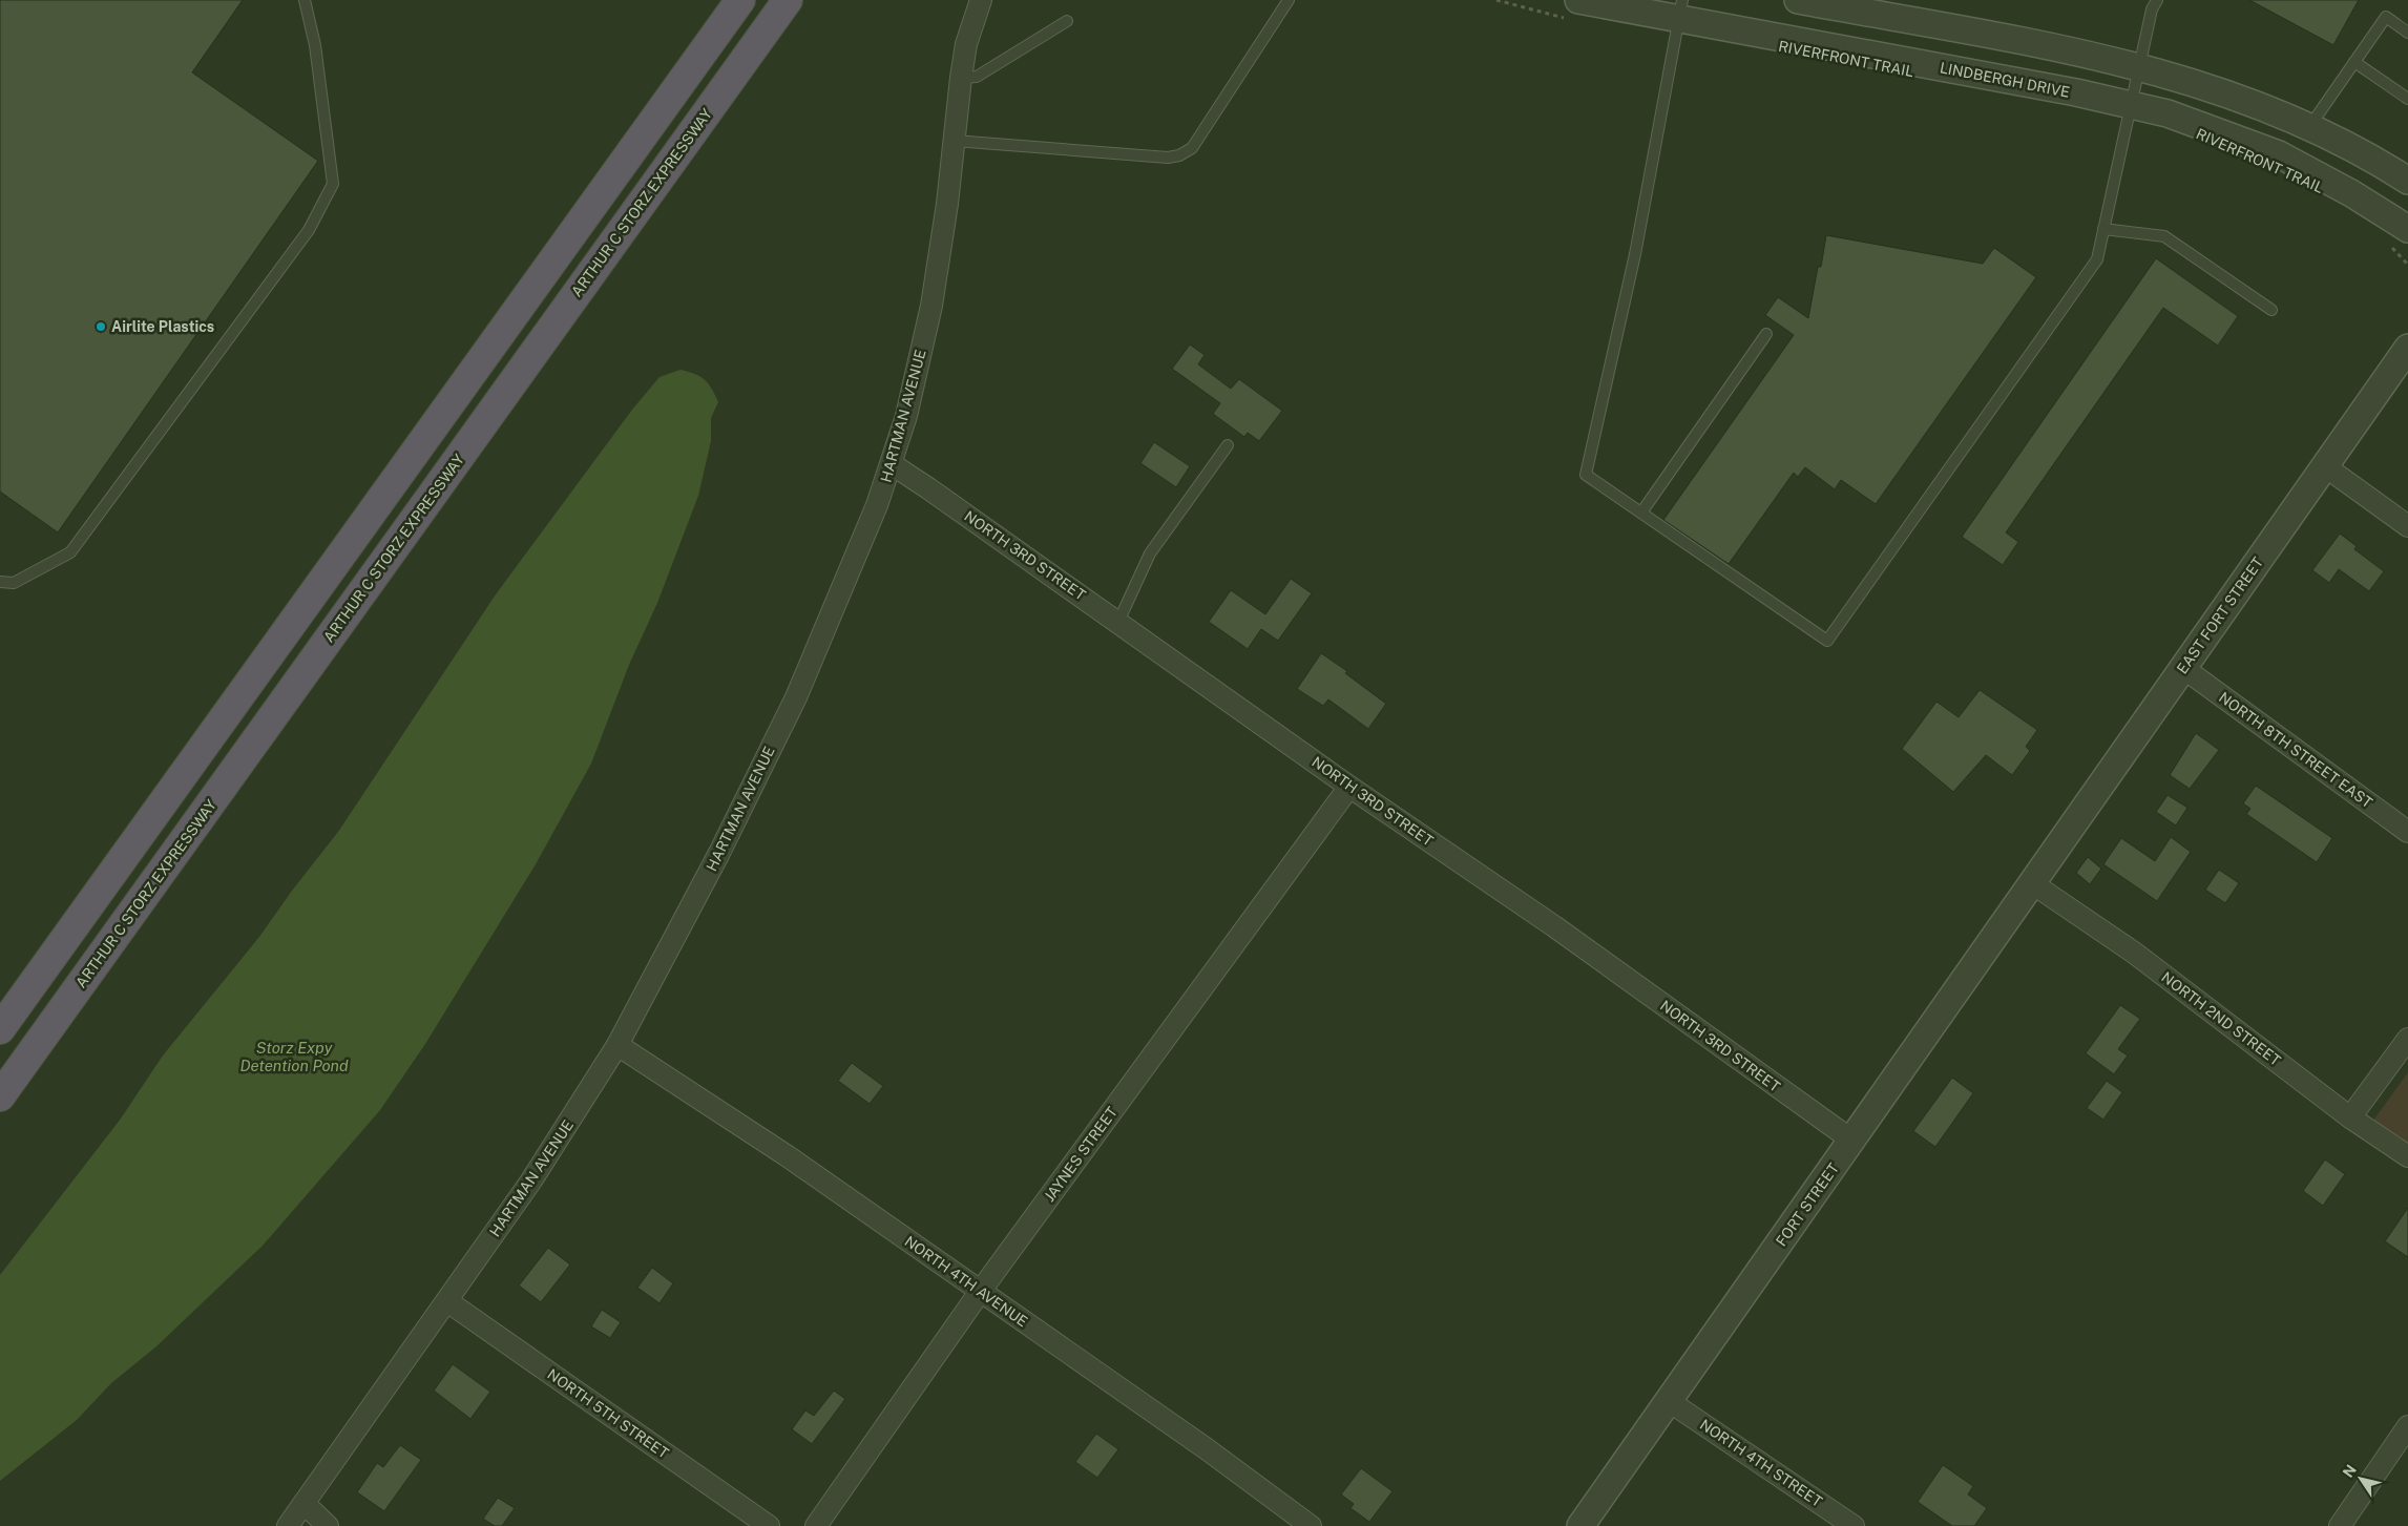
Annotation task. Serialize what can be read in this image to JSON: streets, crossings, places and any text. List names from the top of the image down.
{
  "streets": {
    "highway": ["ARTHUR C STORZ EXPRESSWAY"],
    "street": [
      "LINDBERGH DRIVE",
      "HARTMAN AVENUE",
      "NORTH 3RD STREET",
      "EAST FORT STREET",
      "NORTH 8TH STREET EAST",
      "NORTH 2ND STREET",
      "JAYNES STREET",
      "FORT STREET",
      "NORTH 4TH AVENUE",
      "NORTH 5TH STREET",
      "NORTH 4TH STREET"
    ]
  },
  "crossings": [
    ["HARTMAN AVENUE", "NORTH 3RD STREET"],
    ["HARTMAN AVENUE", "NORTH 4TH AVENUE"],
    ["HARTMAN AVENUE", "NORTH 5TH STREET"],
    ["NORTH 3RD STREET", "JAYNES STREET"],
    ["NORTH 3RD STREET", "FORT STREET"],
    ["EAST FORT STREET", "NORTH 8TH STREET EAST"],
    ["EAST FORT STREET", "NORTH 2ND STREET"],
    ["EAST FORT STREET", "FORT STREET"],
    ["NORTH 2ND STREET", "FORT STREET"],
    ["JAYNES STREET", "NORTH 4TH AVENUE"],
    ["FORT STREET", "NORTH 4TH STREET"]
  ],
  "water": ["Storz Expy Detention Pond"],
  "places": ["Airlite Plastics"],
  "north": "top left"
}
